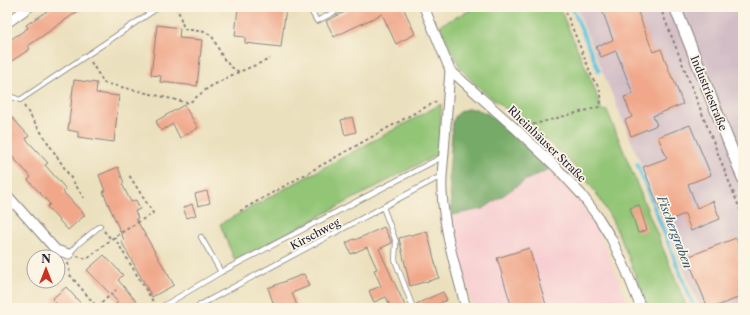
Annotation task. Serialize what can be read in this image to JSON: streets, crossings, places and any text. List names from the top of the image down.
{
  "streets": {
    "street": ["Industriestraße", "Rheinhäuser Straße"],
    "lane": ["Kirschweg"]
  },
  "water": ["Fischergraben"],
  "north": "top"
}
